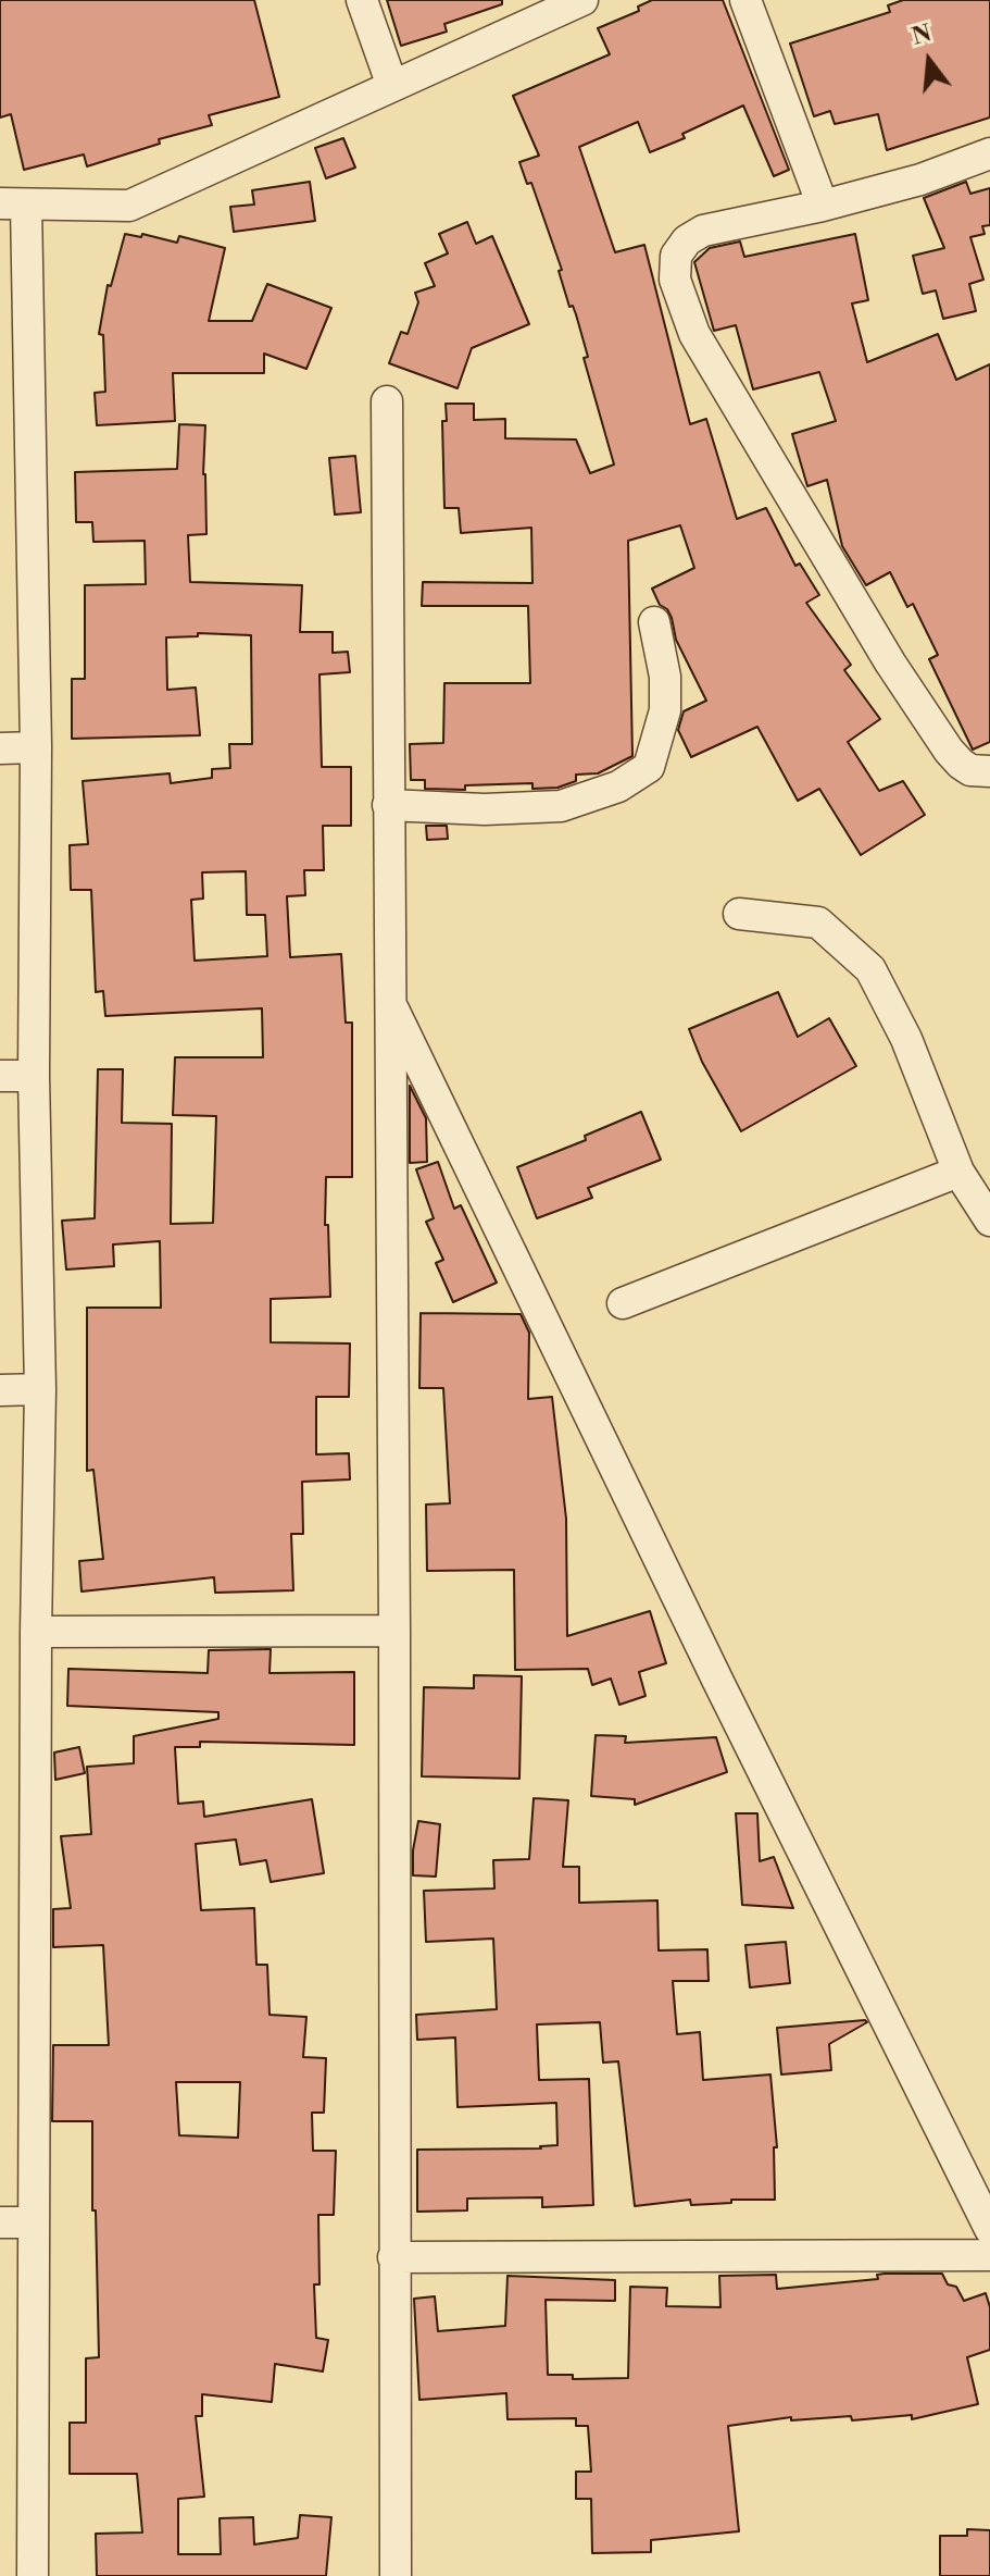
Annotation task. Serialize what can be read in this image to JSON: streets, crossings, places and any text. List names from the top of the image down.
{
  "north": "top"
}
